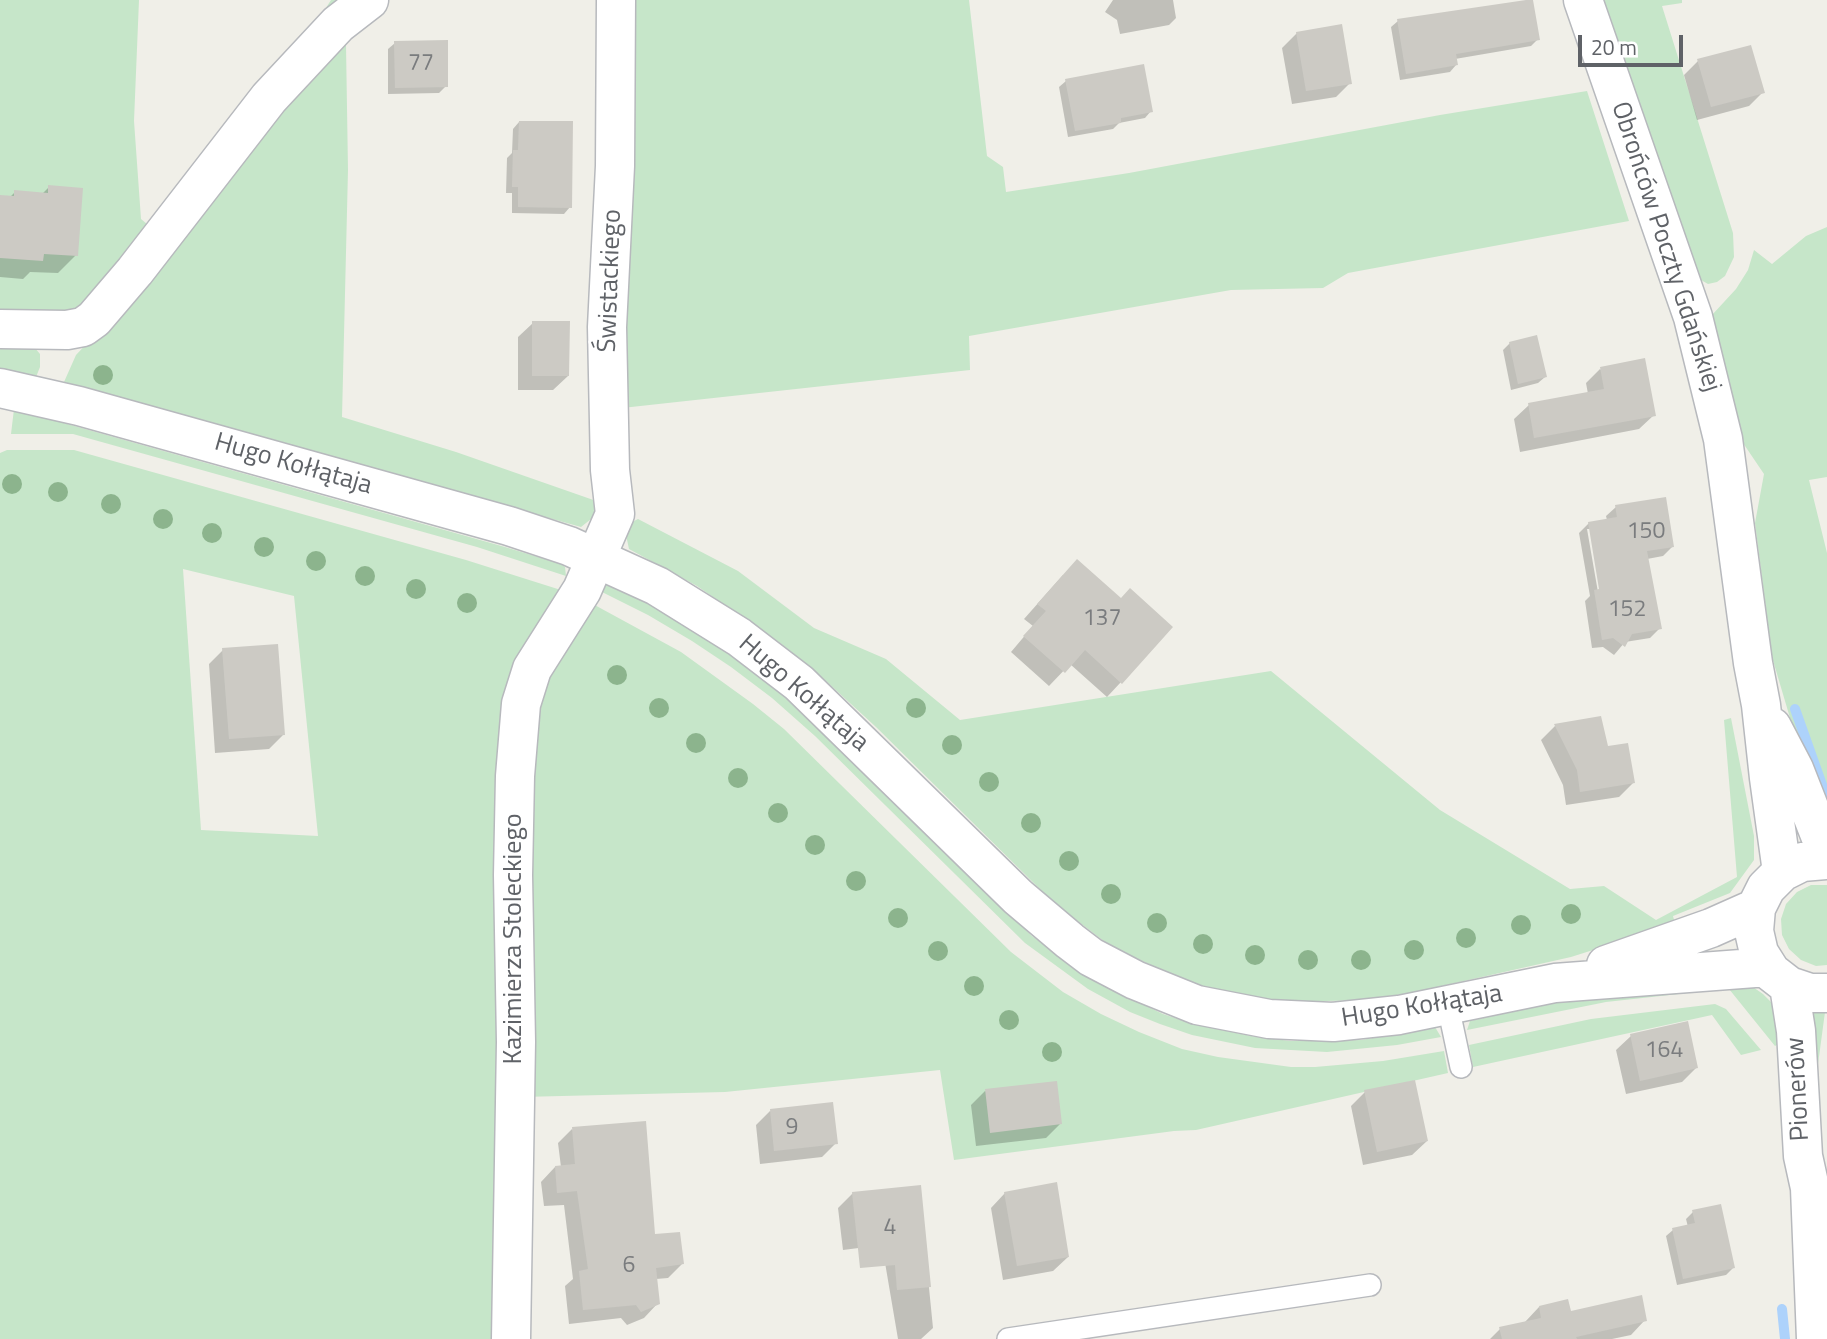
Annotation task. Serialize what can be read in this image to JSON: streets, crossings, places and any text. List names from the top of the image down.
{
  "streets": {
    "street": [
      "Obrońców Poczty Gdańskiej",
      "Świstackiego",
      "Hugo Kołłątaja",
      "Kazimierza Stoleckiego",
      "Pionerów"
    ]
  },
  "crossings": [
    ["Świstackiego", "Hugo Kołłątaja"],
    ["Świstackiego", "Kazimierza Stoleckiego"],
    ["Hugo Kołłątaja", "Kazimierza Stoleckiego"],
    ["Hugo Kołłątaja", "Pionerów"]
  ],
  "house_numbers": [
    "77",
    "150",
    "152",
    "137",
    "164",
    "9",
    "4",
    "6"
  ],
  "scale_bar": "20 m"
}
